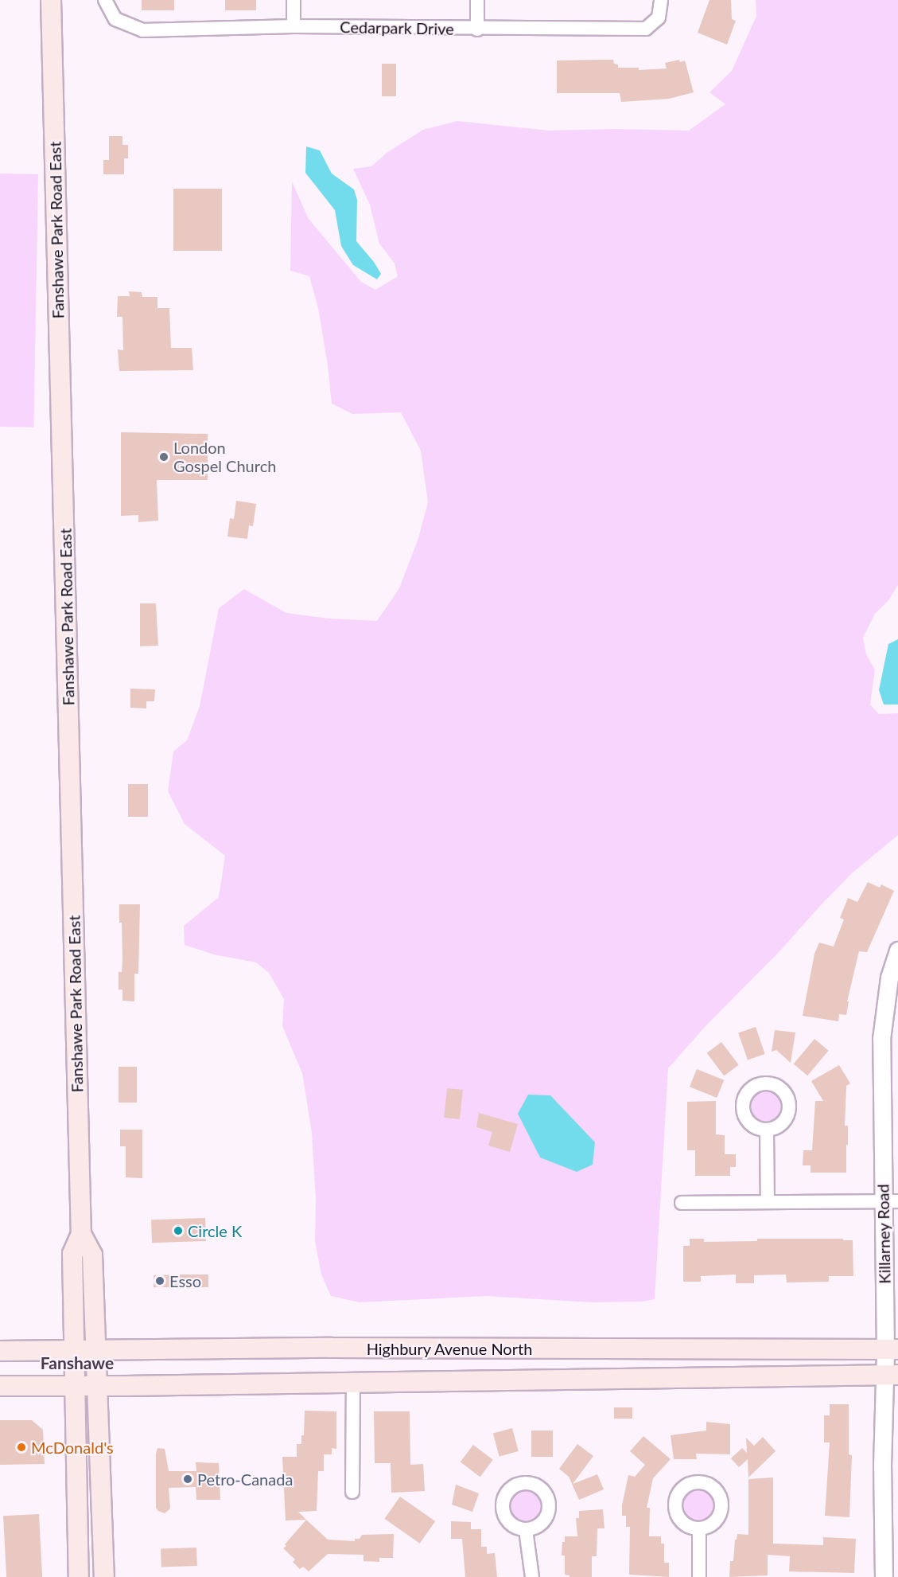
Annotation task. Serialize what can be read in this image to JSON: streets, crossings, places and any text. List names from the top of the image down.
{
  "streets": {
    "main road": ["Fanshawe Park Road East", "Highbury Avenue North"],
    "street": ["Cedarpark Drive", "Killarney Road"]
  },
  "crossings": [
    ["Fanshawe Park Road East", "Highbury Avenue North"],
    ["Killarney Road", "Highbury Avenue North"]
  ],
  "districts": ["Fanshawe"],
  "places": [
    "London Gospel Church",
    "Circle K",
    "Esso",
    "McDonald's",
    "Petro-Canada"
  ]
}
